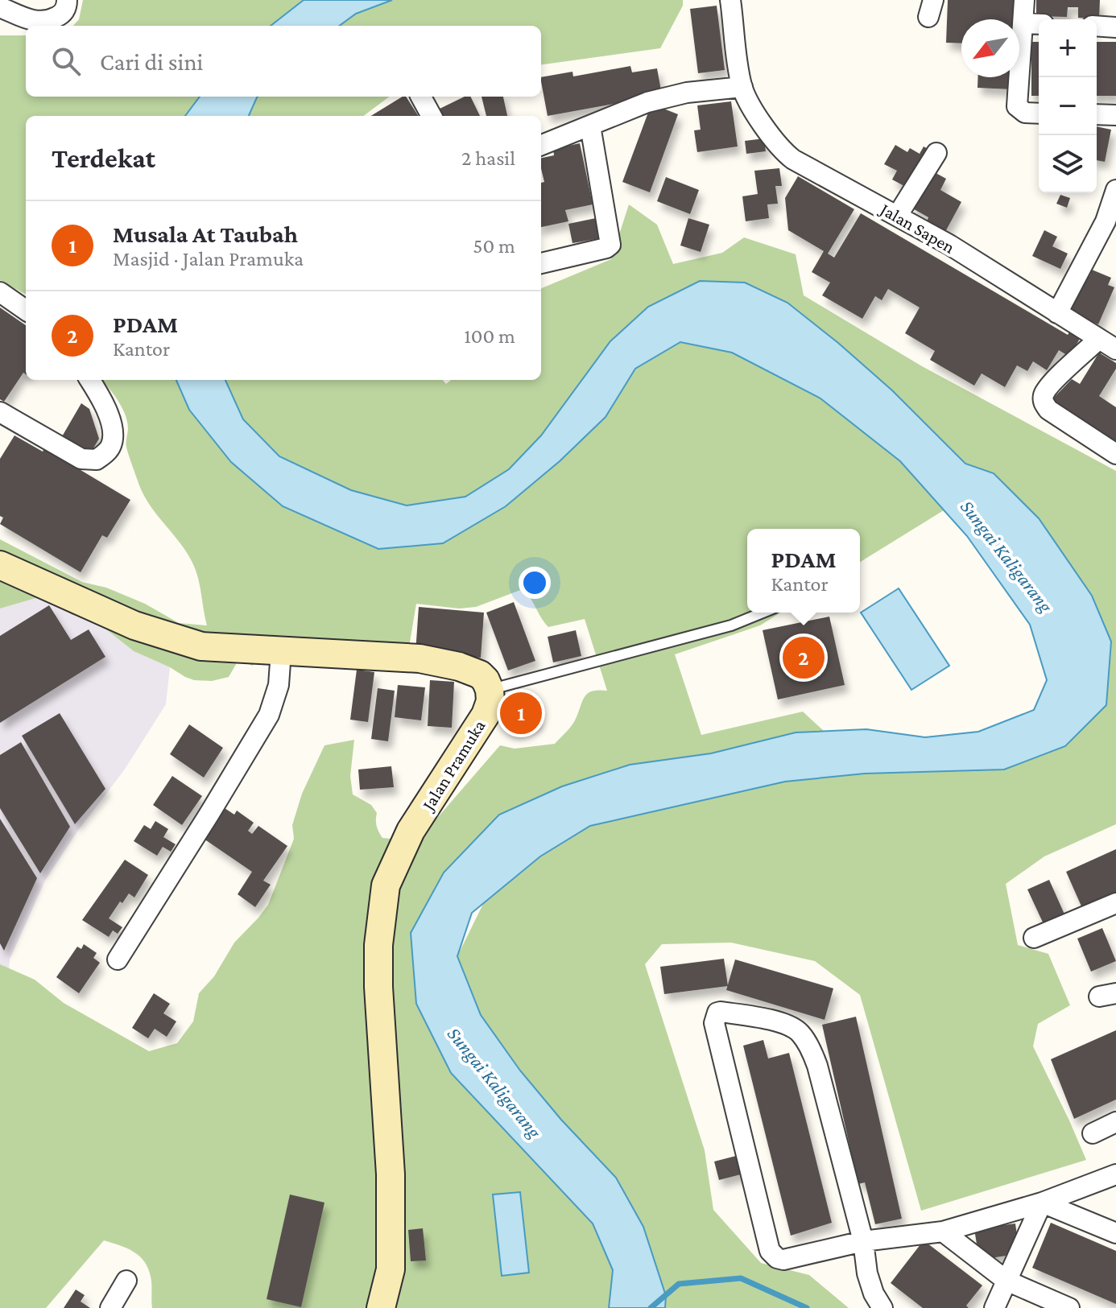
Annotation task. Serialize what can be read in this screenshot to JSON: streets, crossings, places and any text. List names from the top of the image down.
{
  "streets": {
    "main road": ["Jalan Pramuka"],
    "street": ["Jalan Sapen"]
  },
  "water": ["Sungai Kaligarang"],
  "north": "bottom left",
  "page": {
    "map_buttons": ["+", "−"],
    "search": "Cari di sini",
    "heading": ["Terdekat", "2 hasil"],
    "list": [
      {
        "mark": "1",
        "name": "Musala At Taubah",
        "note": "Masjid · Jalan Pramuka",
        "value": "50 m"
      },
      {
        "mark": "2",
        "name": "PDAM",
        "note": "Kantor",
        "value": "100 m"
      }
    ],
    "popup": ["PDAM", "Kantor"],
    "pins": ["2", "1"]
  }
}
